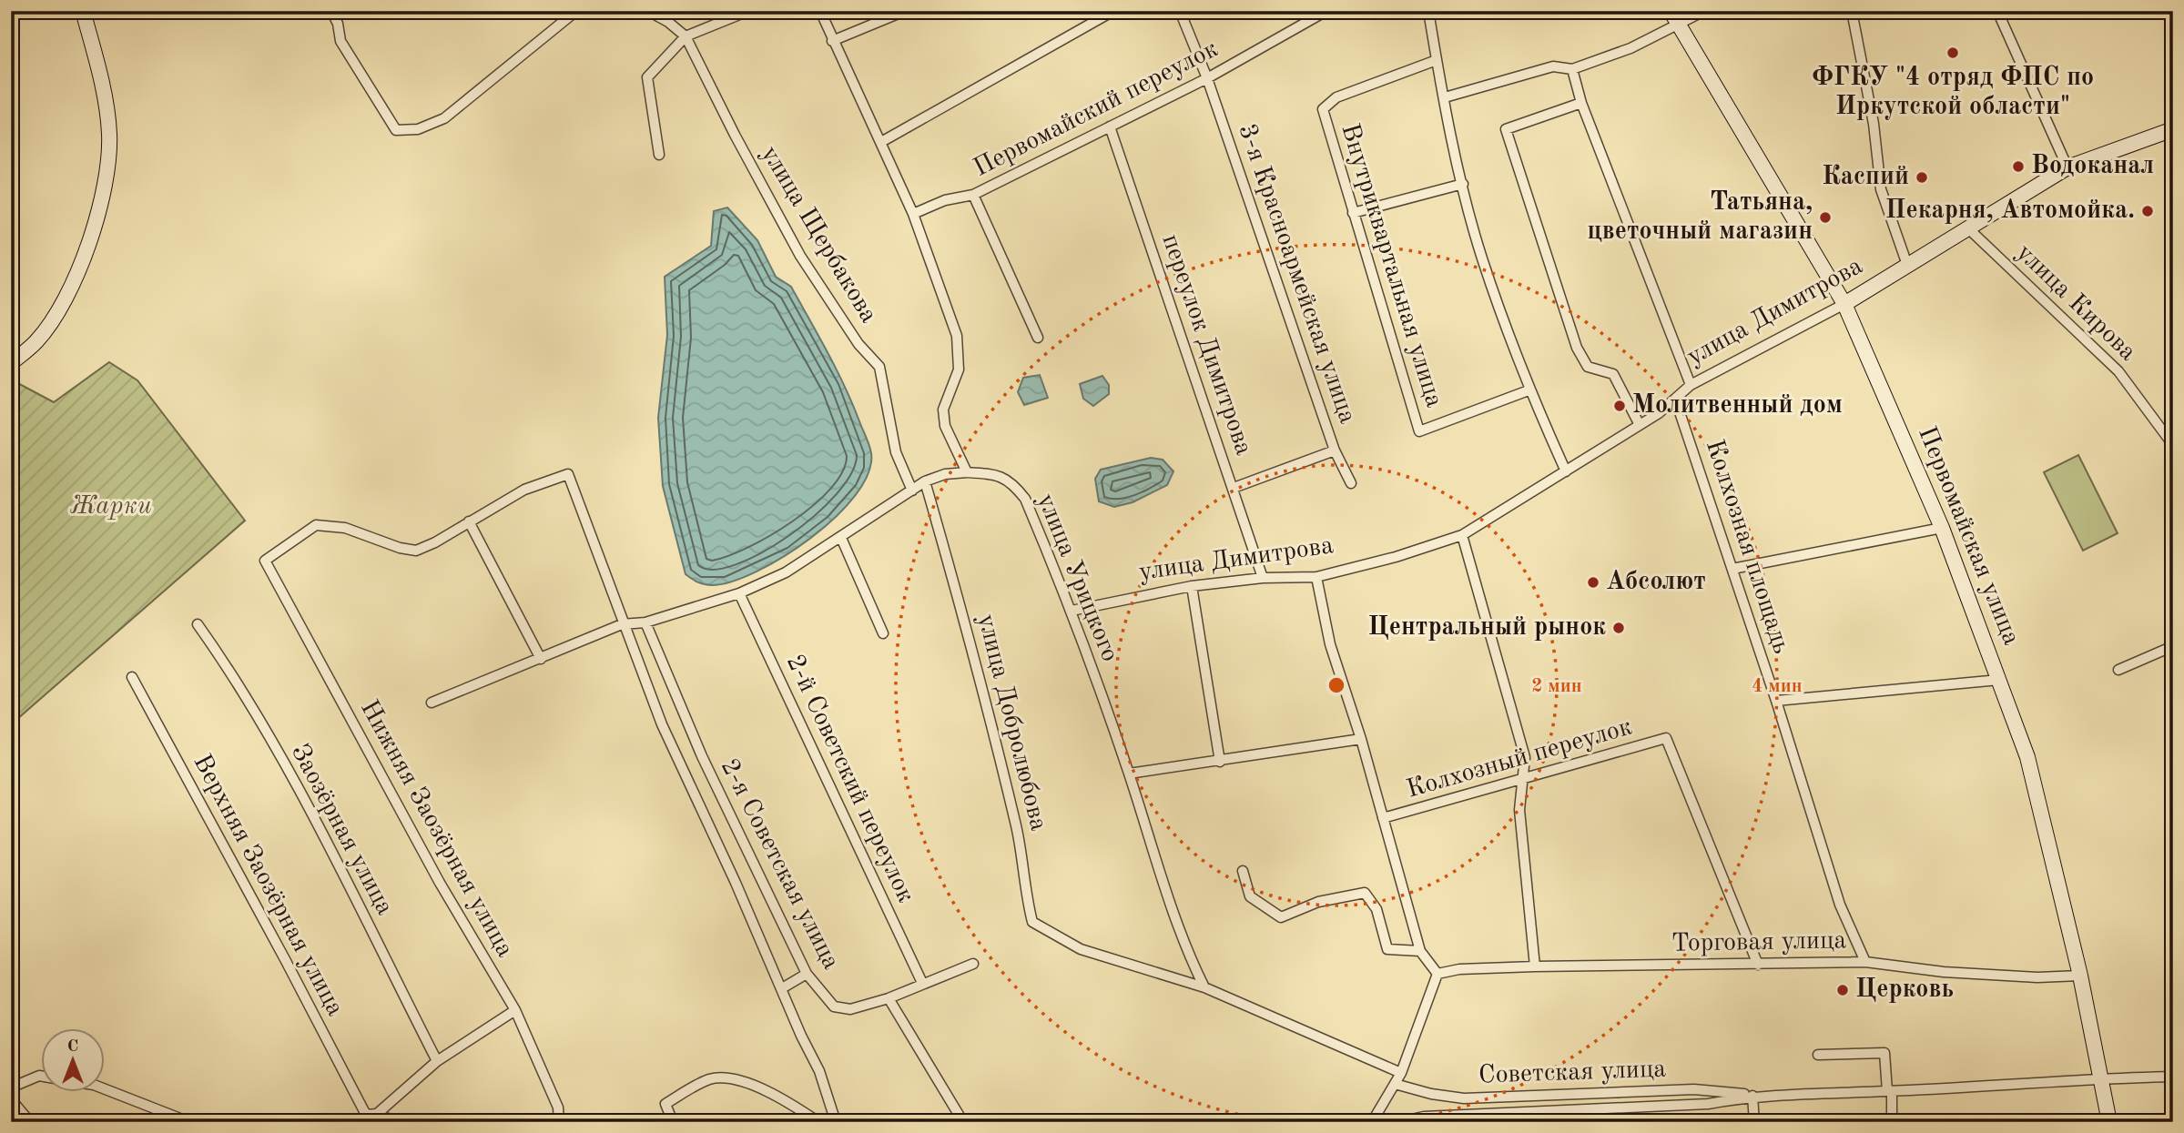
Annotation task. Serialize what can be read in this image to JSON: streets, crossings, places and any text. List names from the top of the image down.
{
  "streets": {
    "main road": ["улица Димитрова", "Первомайская улица"],
    "street": [
      "Первомайский переулок",
      "улица Щербакова",
      "Внутриквартальная улица",
      "3-я Красноармейская улица",
      "улица Кирова",
      "переулок Димитрова",
      "Колхозная площадь",
      "улица Урицкого",
      "улица Добролюбова",
      "Колхозный переулок",
      "2-й Советский переулок",
      "Нижняя Заозёрная улица",
      "Заозёрная улица",
      "2-я Советская улица",
      "Верхняя Заозёрная улица",
      "Торговая улица",
      "Советская улица"
    ]
  },
  "crossings": [
    ["Первомайский переулок", "3-я Красноармейская улица"],
    ["Первомайский переулок", "переулок Димитрова"],
    ["3-я Красноармейская улица", "переулок Димитрова"],
    ["улица Кирова", "улица Димитрова"],
    ["улица Димитрова", "переулок Димитрова"],
    ["улица Димитрова", "Первомайская улица"],
    ["улица Димитрова", "Колхозная площадь"],
    ["улица Димитрова", "улица Урицкого"],
    ["Первомайская улица", "Торговая улица"],
    ["Первомайская улица", "Советская улица"],
    ["Колхозная площадь", "Торговая улица"],
    ["улица Урицкого", "улица Добролюбова"],
    ["Колхозный переулок", "Торговая улица"]
  ],
  "parks": ["Жарки"],
  "places": [
    "ФГКУ \"4 отряд ФПС по Иркутской области\"",
    "Водоканал",
    "Каспий",
    "Пекарня, Автомойка.",
    "Татьяна, цветочный магазин",
    "Молитвенный дом",
    "Абсолют",
    "Центральный рынок",
    "Церковь"
  ],
  "north": "top",
  "rings": ["2 мин", "4 мин"]
}
